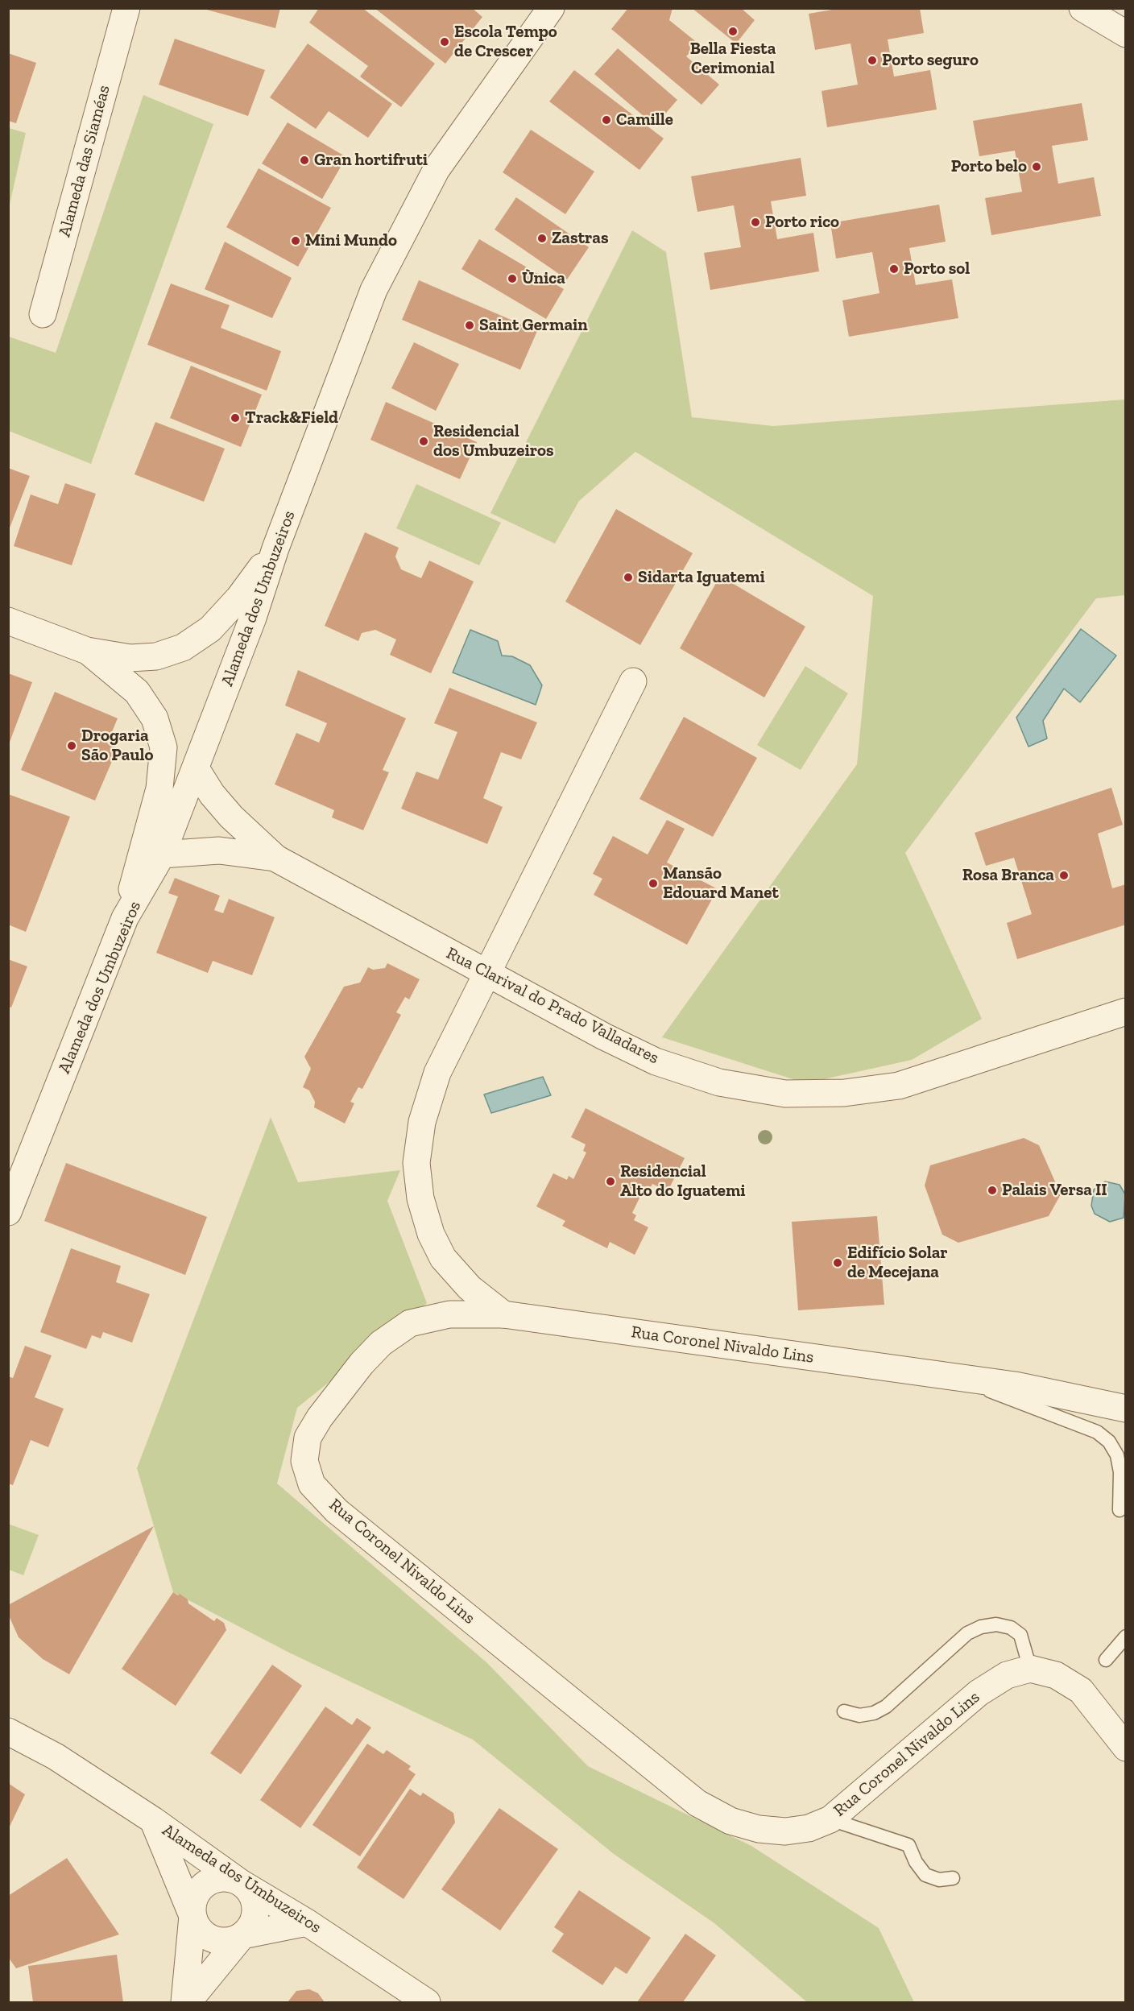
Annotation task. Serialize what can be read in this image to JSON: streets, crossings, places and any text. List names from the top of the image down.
{
  "streets": {
    "street": [
      "Alameda das Siaméas",
      "Alameda dos Umbuzeiros",
      "Rua Clarival do Prado Valladares",
      "Rua Coronel Nivaldo Lins"
    ]
  },
  "crossings": [
    ["Alameda dos Umbuzeiros", "Rua Clarival do Prado Valladares"]
  ],
  "places": [
    "Bella Fiesta Cerimonial",
    "Escola Tempo de Crescer",
    "Porto seguro",
    "Camille",
    "Gran hortifruti",
    "Porto belo",
    "Porto rico",
    "Zastras",
    "Mini Mundo",
    "Porto sol",
    "Ùnica",
    "Saint Germain",
    "Track&Field",
    "Residencial dos Umbuzeiros",
    "Sidarta Iguatemi",
    "Drogaria São Paulo",
    "Rosa Branca",
    "Mansão Edouard Manet",
    "Residencial Alto do Iguatemi",
    "Palais Versa II",
    "Edifício Solar de Mecejana"
  ]
}
